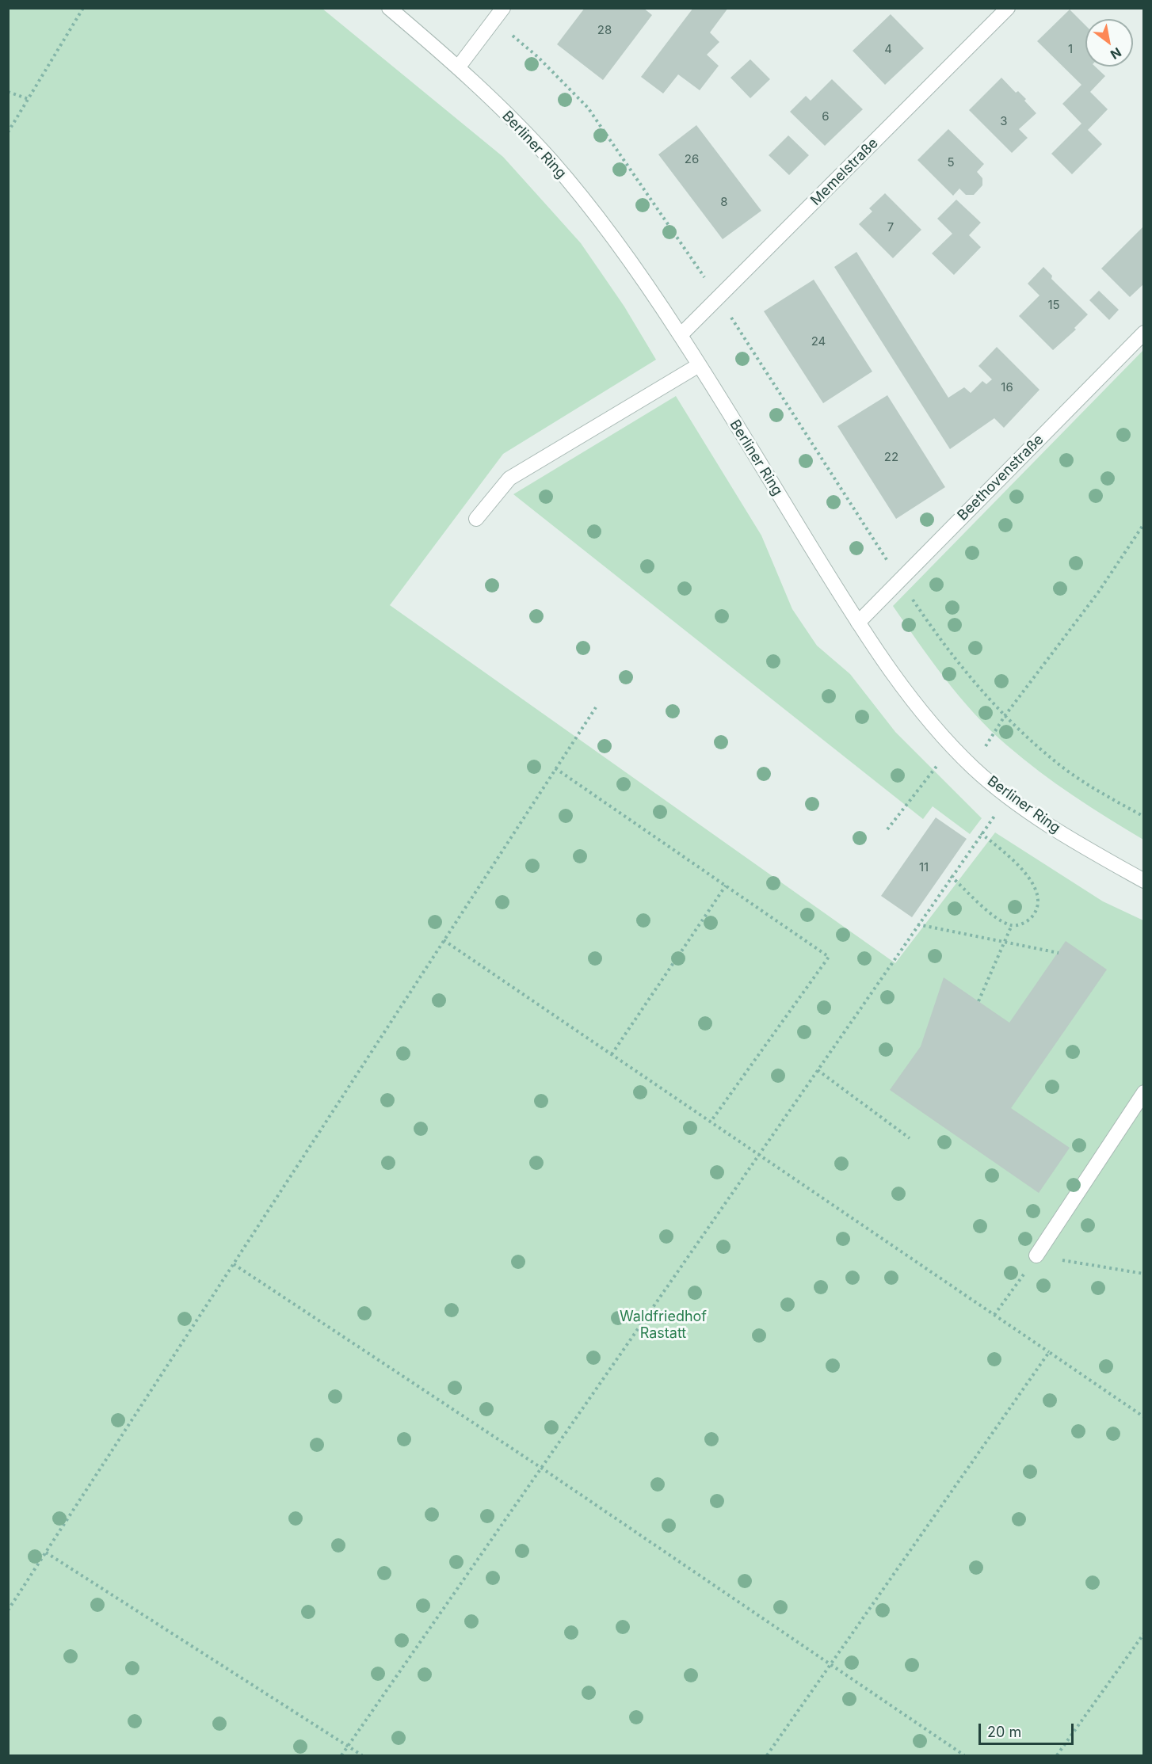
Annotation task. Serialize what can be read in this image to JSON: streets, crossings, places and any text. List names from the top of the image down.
{
  "streets": {
    "street": ["Berliner Ring", "Memelstraße", "Beethovenstraße"]
  },
  "crossings": [
    ["Berliner Ring", "Memelstraße"],
    ["Berliner Ring", "Beethovenstraße"]
  ],
  "parks": ["Waldfriedhof Rastatt"],
  "house_numbers": [
    "28",
    "4",
    "1",
    "6",
    "3",
    "26",
    "5",
    "8",
    "7",
    "15",
    "24",
    "16",
    "22",
    "11"
  ],
  "scale_bar": "20 m",
  "north": "bottom right"
}
